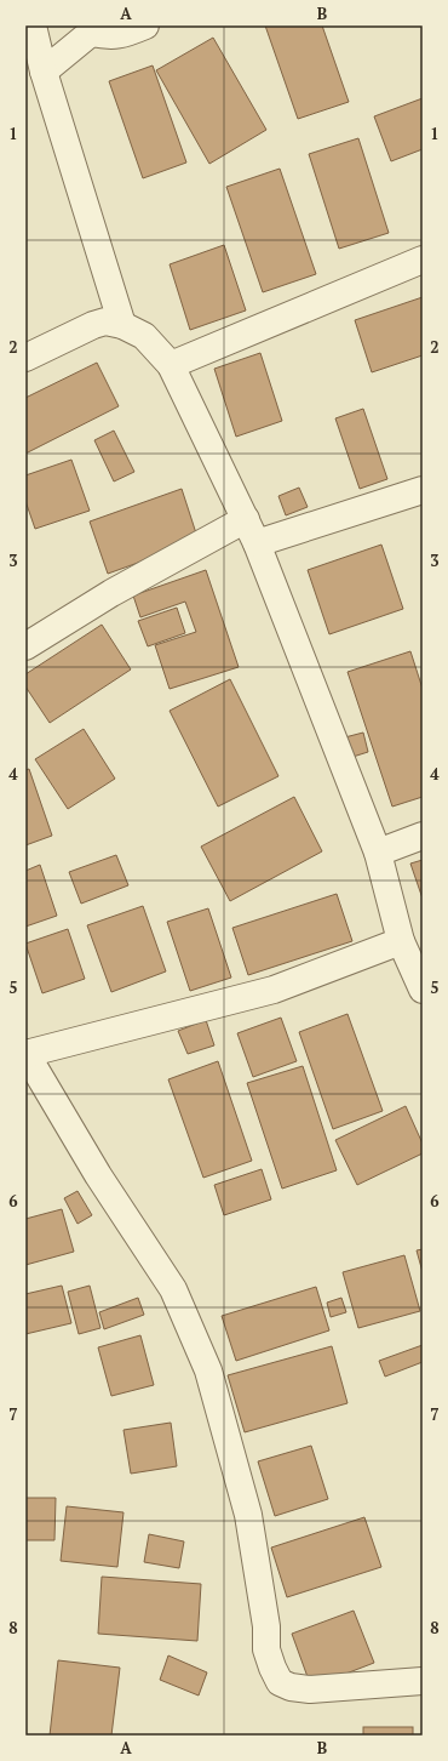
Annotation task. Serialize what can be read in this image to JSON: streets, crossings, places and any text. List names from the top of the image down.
{
  "grid": {
    "columns": ["A", "B"],
    "rows": [
      "1",
      "2",
      "3",
      "4",
      "5",
      "6",
      "7",
      "8"
    ]
  }
}
